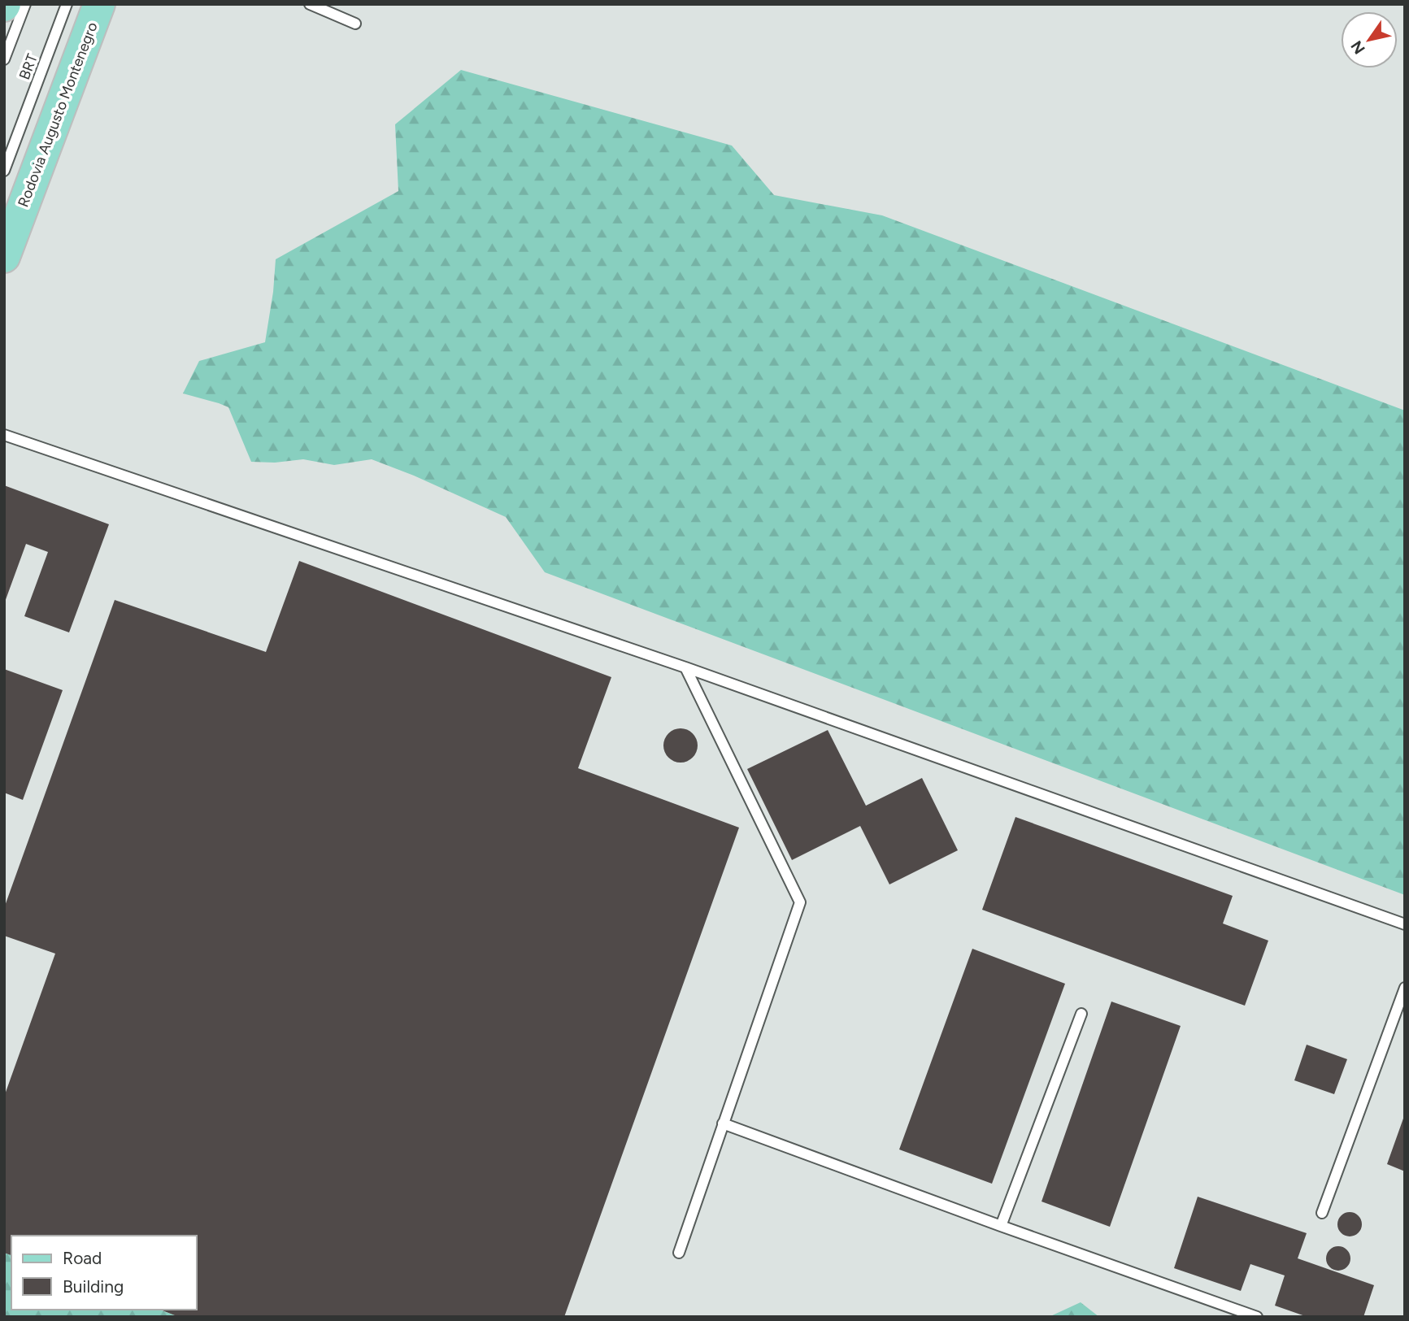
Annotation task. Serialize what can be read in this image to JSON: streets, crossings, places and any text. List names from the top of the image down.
{
  "streets": {
    "main road": ["Rodovia Augusto Montenegro"],
    "lane": ["BRT"]
  },
  "legend": ["Road", "Building"],
  "north": "bottom left"
}
